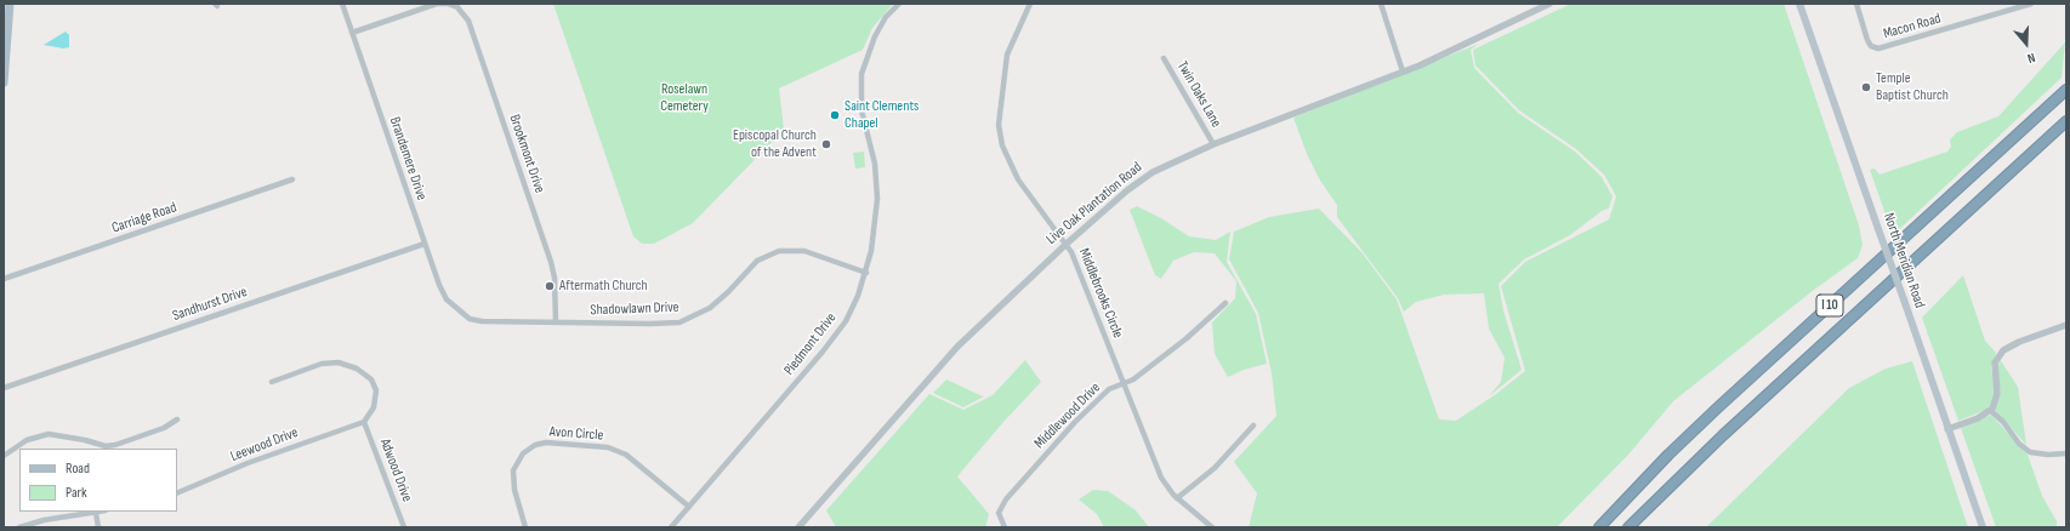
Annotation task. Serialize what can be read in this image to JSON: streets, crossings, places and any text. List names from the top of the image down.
{
  "streets": {
    "highway": ["I 10"],
    "main road": ["North Meridian Road"],
    "street": [
      "Macon Road",
      "Twin Oaks Lane",
      "Brookmont Drive",
      "Brandemere Drive",
      "Live Oak Plantation Road",
      "Carriage Road",
      "Middlebrooks Circle",
      "Sandhurst Drive",
      "Shadowlawn Drive",
      "Piedmont Drive",
      "Middlewood Drive",
      "Avon Circle",
      "Leewood Drive",
      "Adwood Drive"
    ]
  },
  "crossings": [
    ["Twin Oaks Lane", "Live Oak Plantation Road"],
    ["Brookmont Drive", "Shadowlawn Drive"],
    ["Brandemere Drive", "Sandhurst Drive"],
    ["Brandemere Drive", "Shadowlawn Drive"],
    ["Live Oak Plantation Road", "Middlebrooks Circle"],
    ["Middlebrooks Circle", "Middlewood Drive"],
    ["Shadowlawn Drive", "Piedmont Drive"],
    ["Piedmont Drive", "Avon Circle"],
    ["Leewood Drive", "Adwood Drive"]
  ],
  "parks": ["Roselawn Cemetery"],
  "places": [
    "Temple Baptist Church",
    "Saint Clements Chapel",
    "Episcopal Church of the Advent",
    "Aftermath Church"
  ],
  "legend": ["Road", "Park"],
  "north": "bottom"
}
